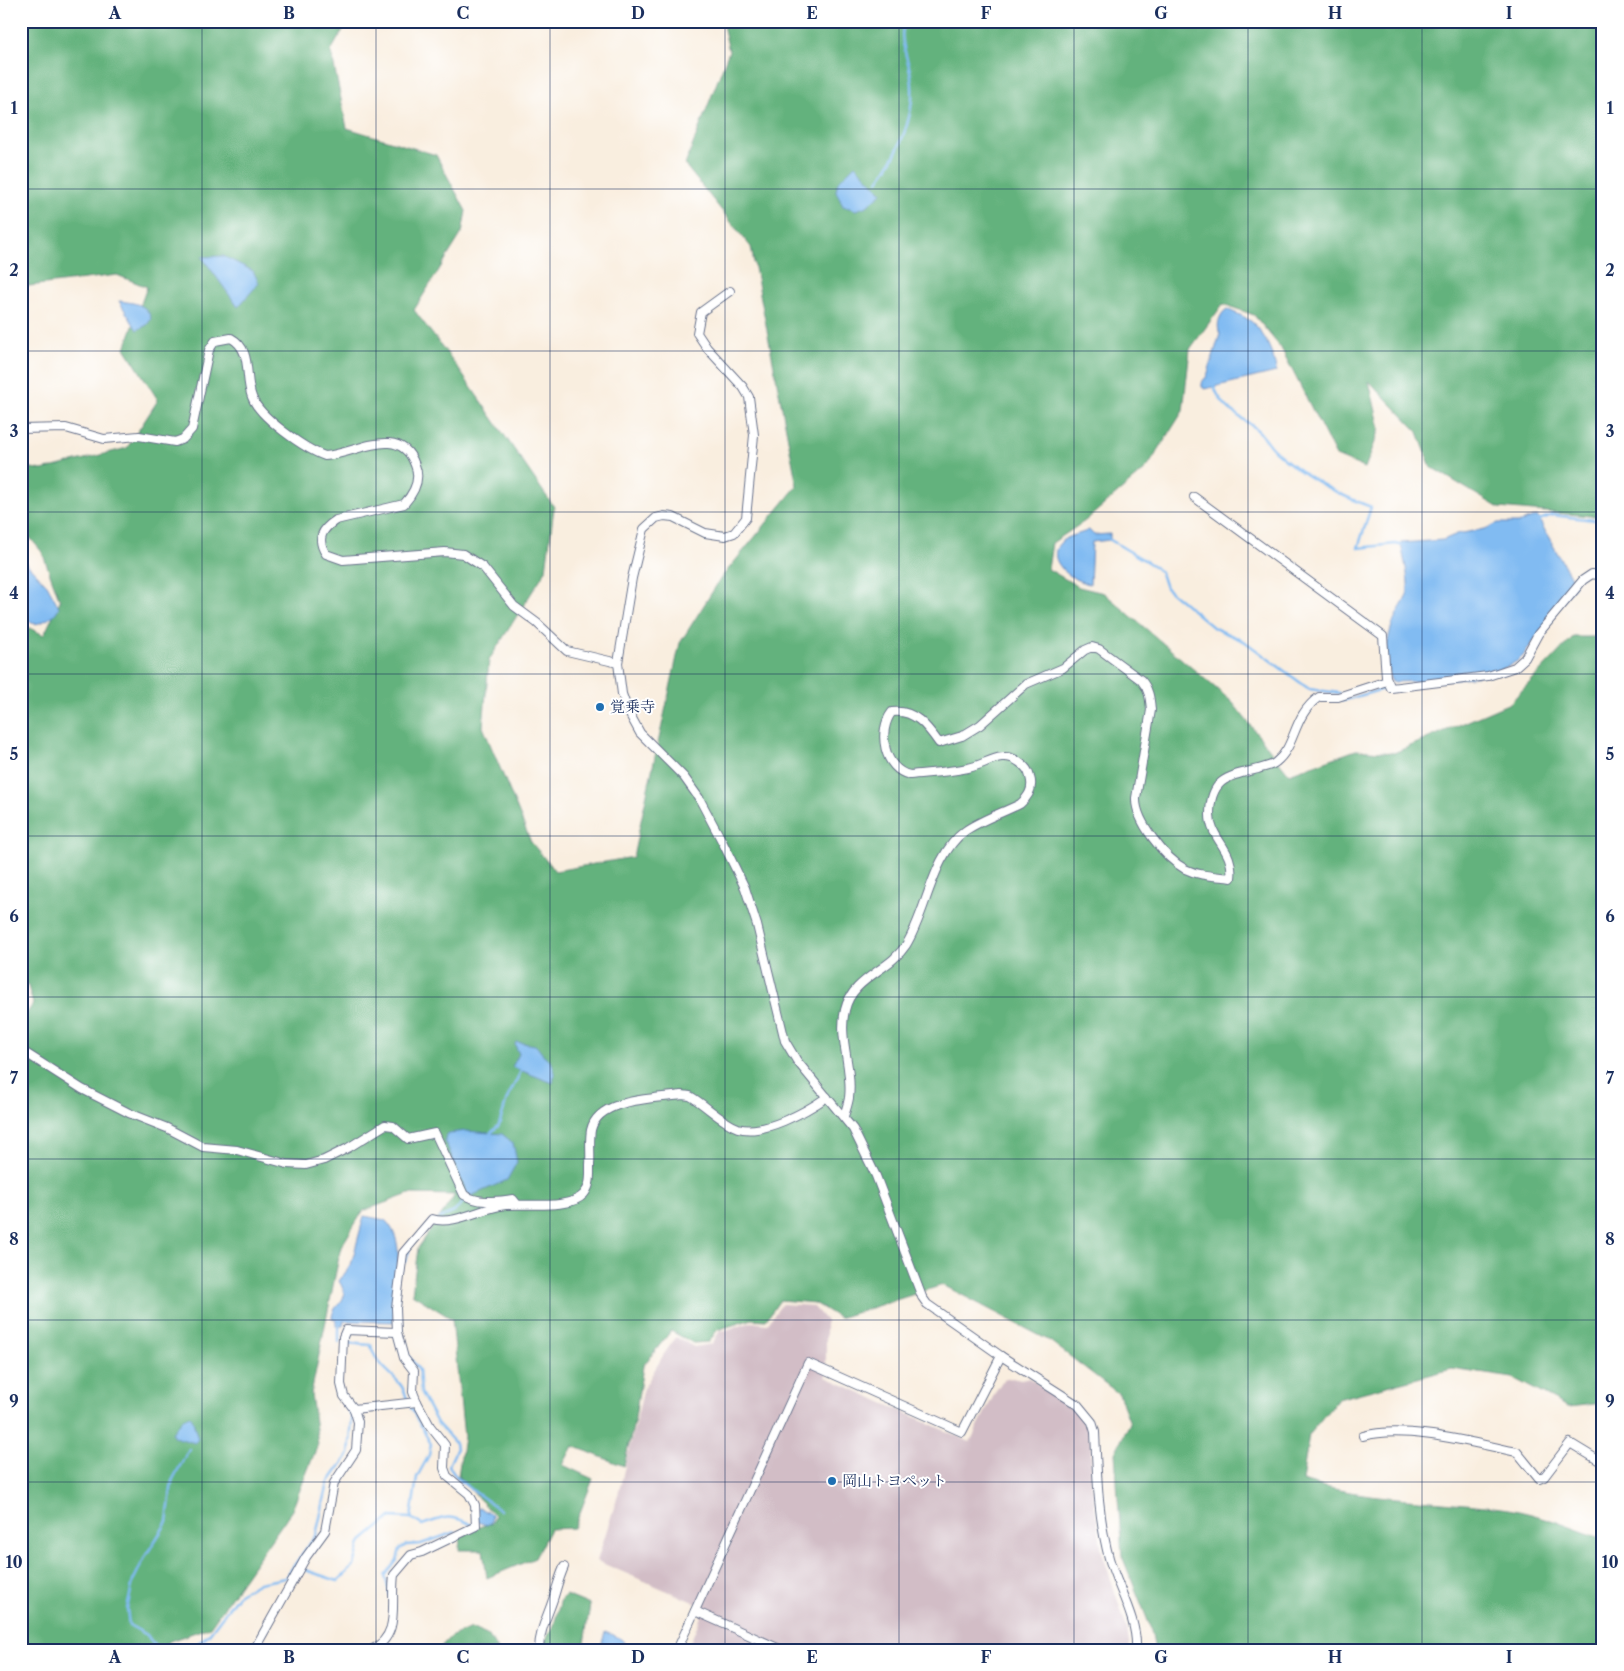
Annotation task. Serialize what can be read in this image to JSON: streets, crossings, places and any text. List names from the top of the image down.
{
  "places": ["覚乗寺", "岡山トヨペット"],
  "grid": {
    "columns": [
      "A",
      "B",
      "C",
      "D",
      "E",
      "F",
      "G",
      "H",
      "I"
    ],
    "rows": [
      "1",
      "2",
      "3",
      "4",
      "5",
      "6",
      "7",
      "8",
      "9",
      "10"
    ]
  }
}
